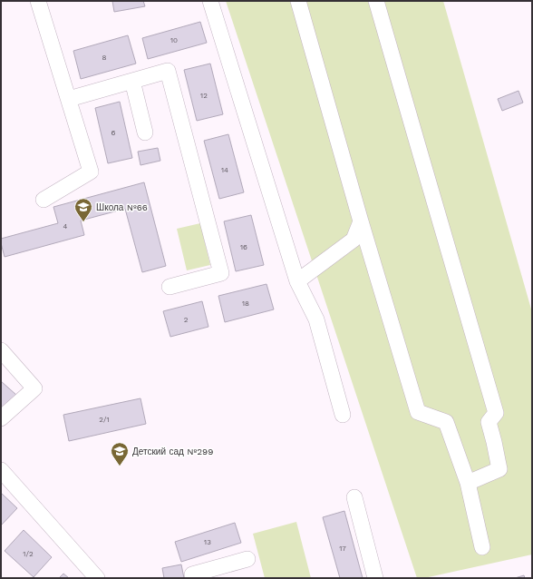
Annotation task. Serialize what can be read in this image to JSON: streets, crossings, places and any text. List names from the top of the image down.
{
  "places": {
    "school or university": ["Школа №66", "Детский сад №299"]
  },
  "house_numbers": [
    "10",
    "8",
    "12",
    "6",
    "14",
    "4",
    "16",
    "18",
    "2",
    "2/1",
    "13",
    "17",
    "1/2"
  ]
}
